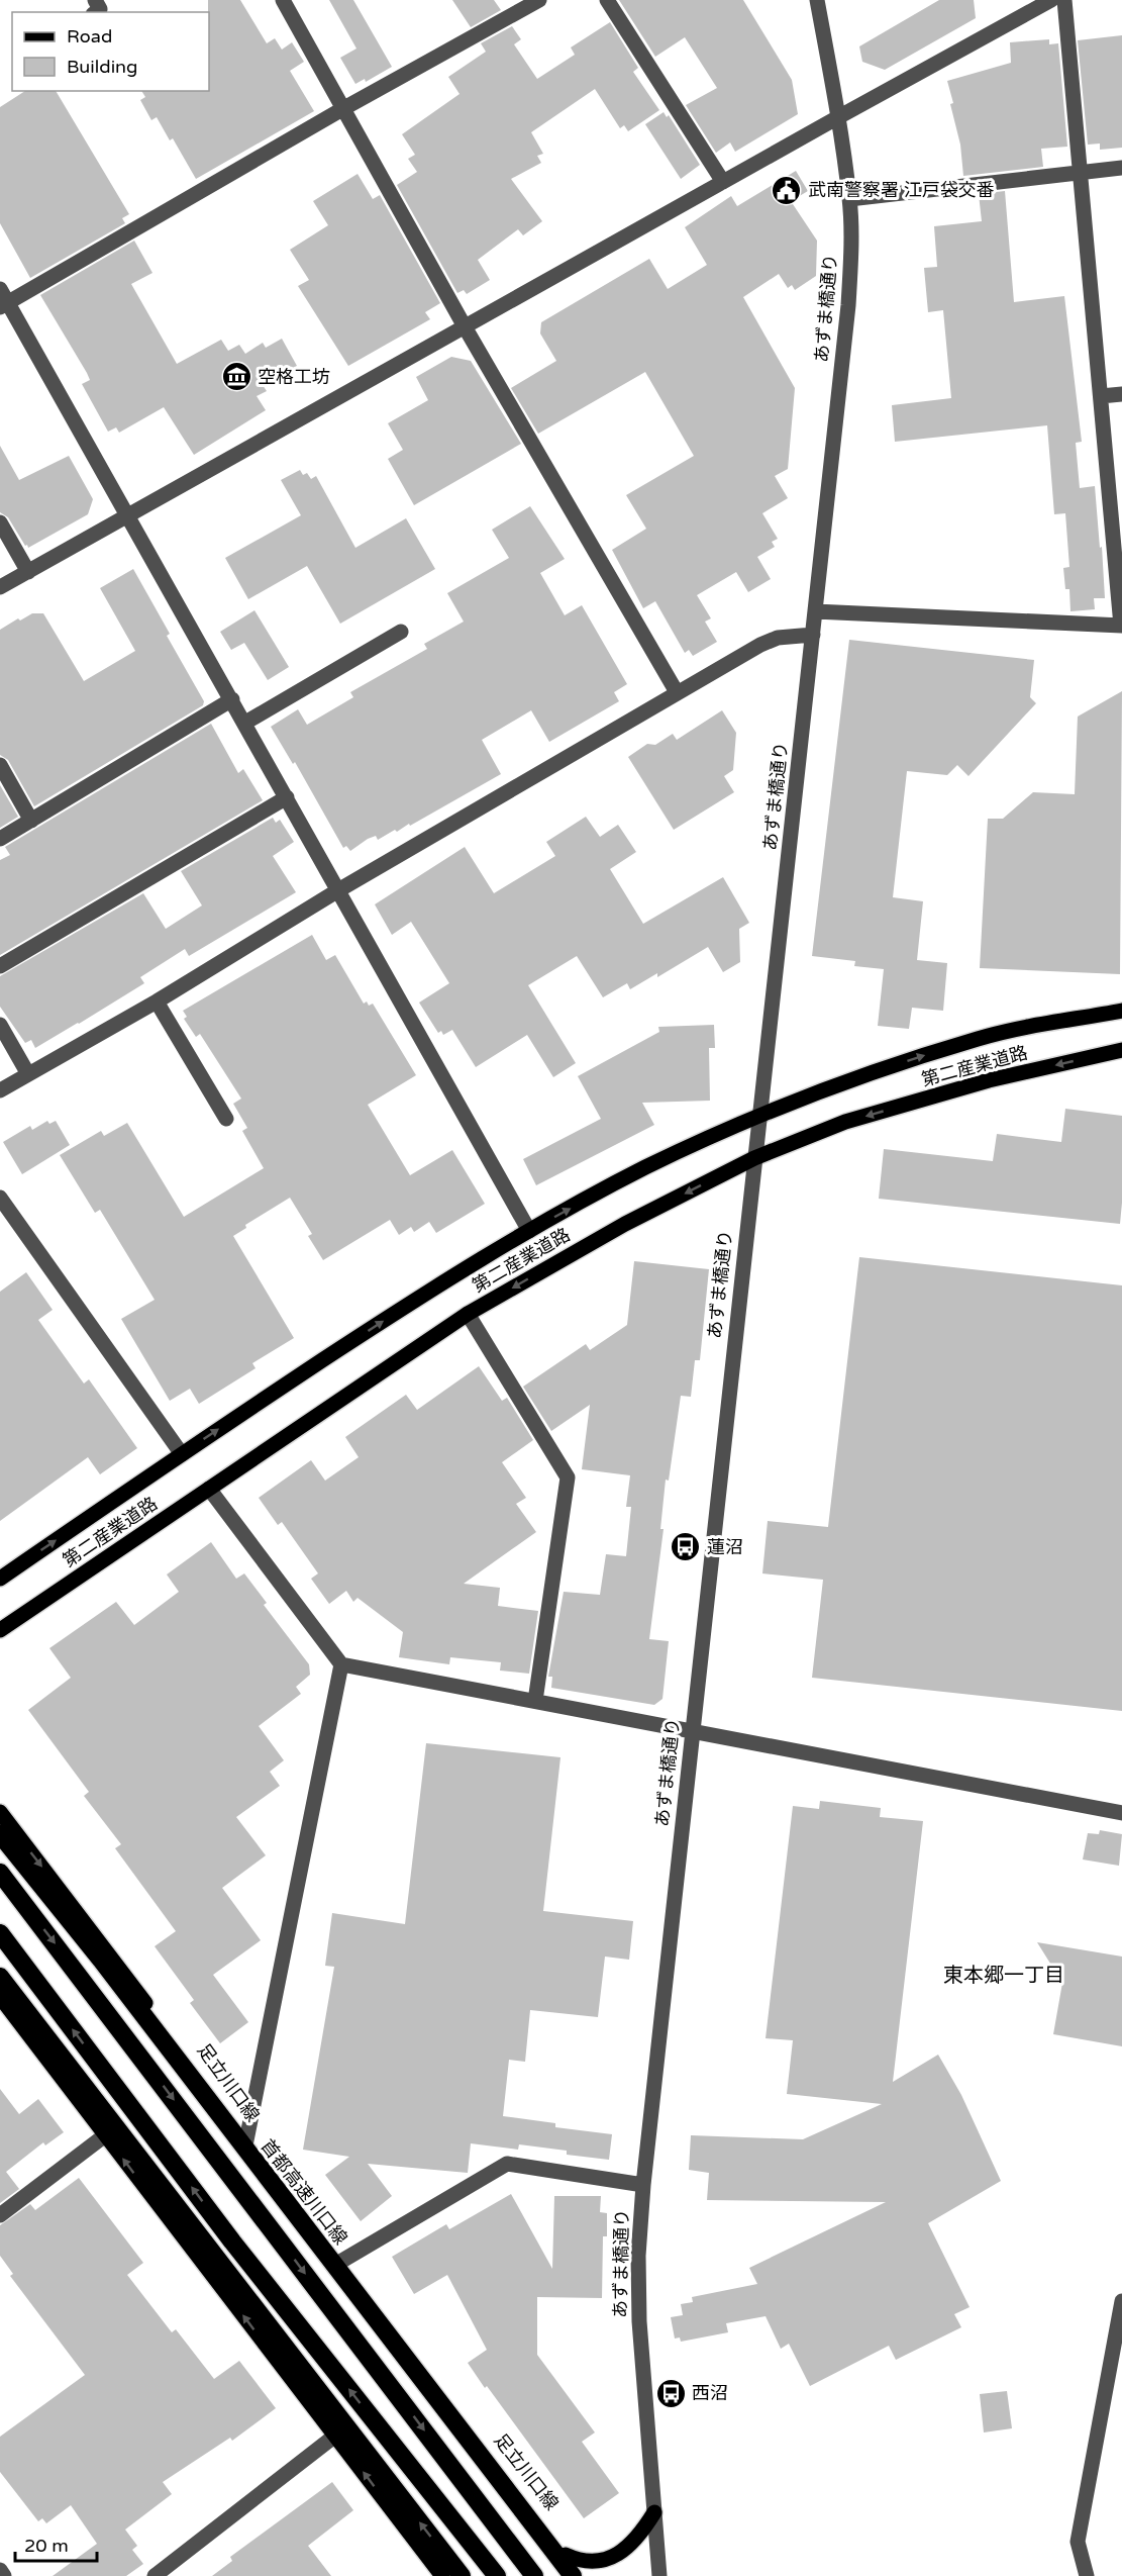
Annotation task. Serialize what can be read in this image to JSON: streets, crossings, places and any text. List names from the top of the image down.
{
  "streets": {
    "highway": ["首都高速川口線"],
    "main road": ["第二産業道路", "足立川口線"],
    "street": ["あずま橋通り"]
  },
  "crossings": [
    ["あずま橋通り", "第二産業道路"]
  ],
  "districts": ["東本郷一丁目"],
  "places": {
    "public building": ["武南警察署 江戸袋交番"],
    "museum": ["空格工坊"],
    "bus stop": ["蓮沼", "西沼"]
  },
  "legend": ["Road", "Building"],
  "scale_bar": "20 m"
}
